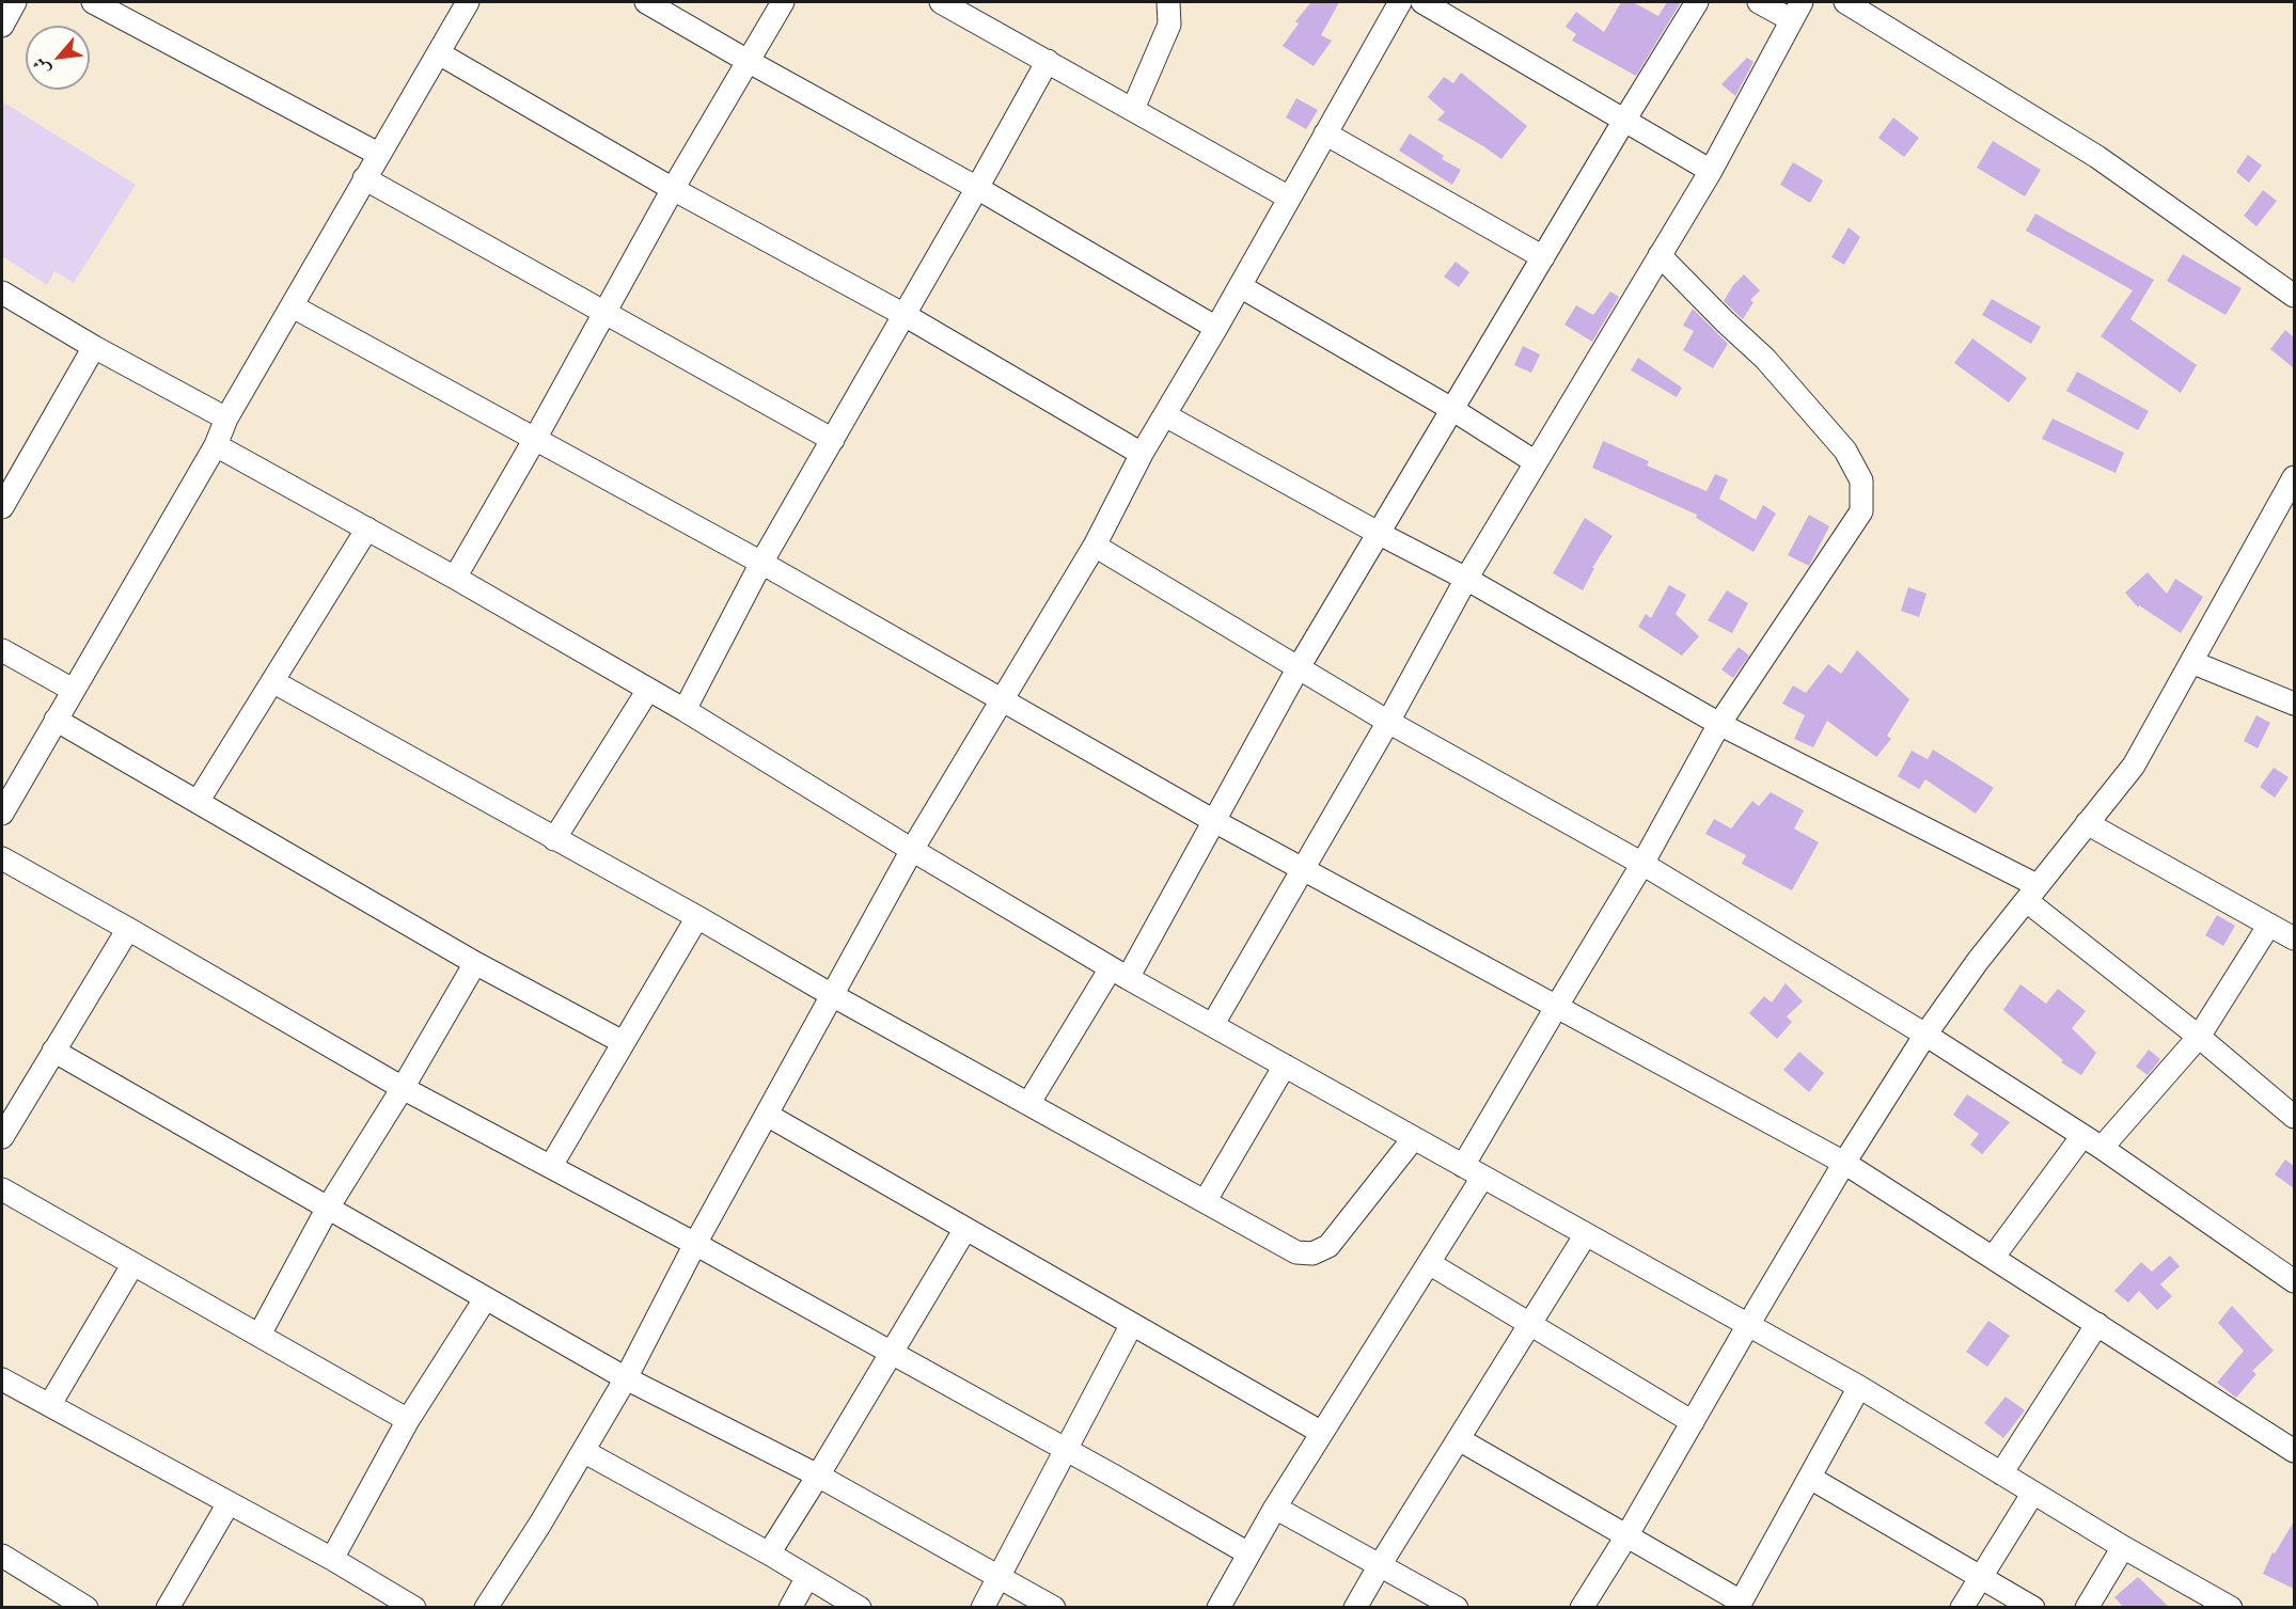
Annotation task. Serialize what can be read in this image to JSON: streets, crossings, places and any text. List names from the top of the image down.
{
  "north": "bottom left"
}
